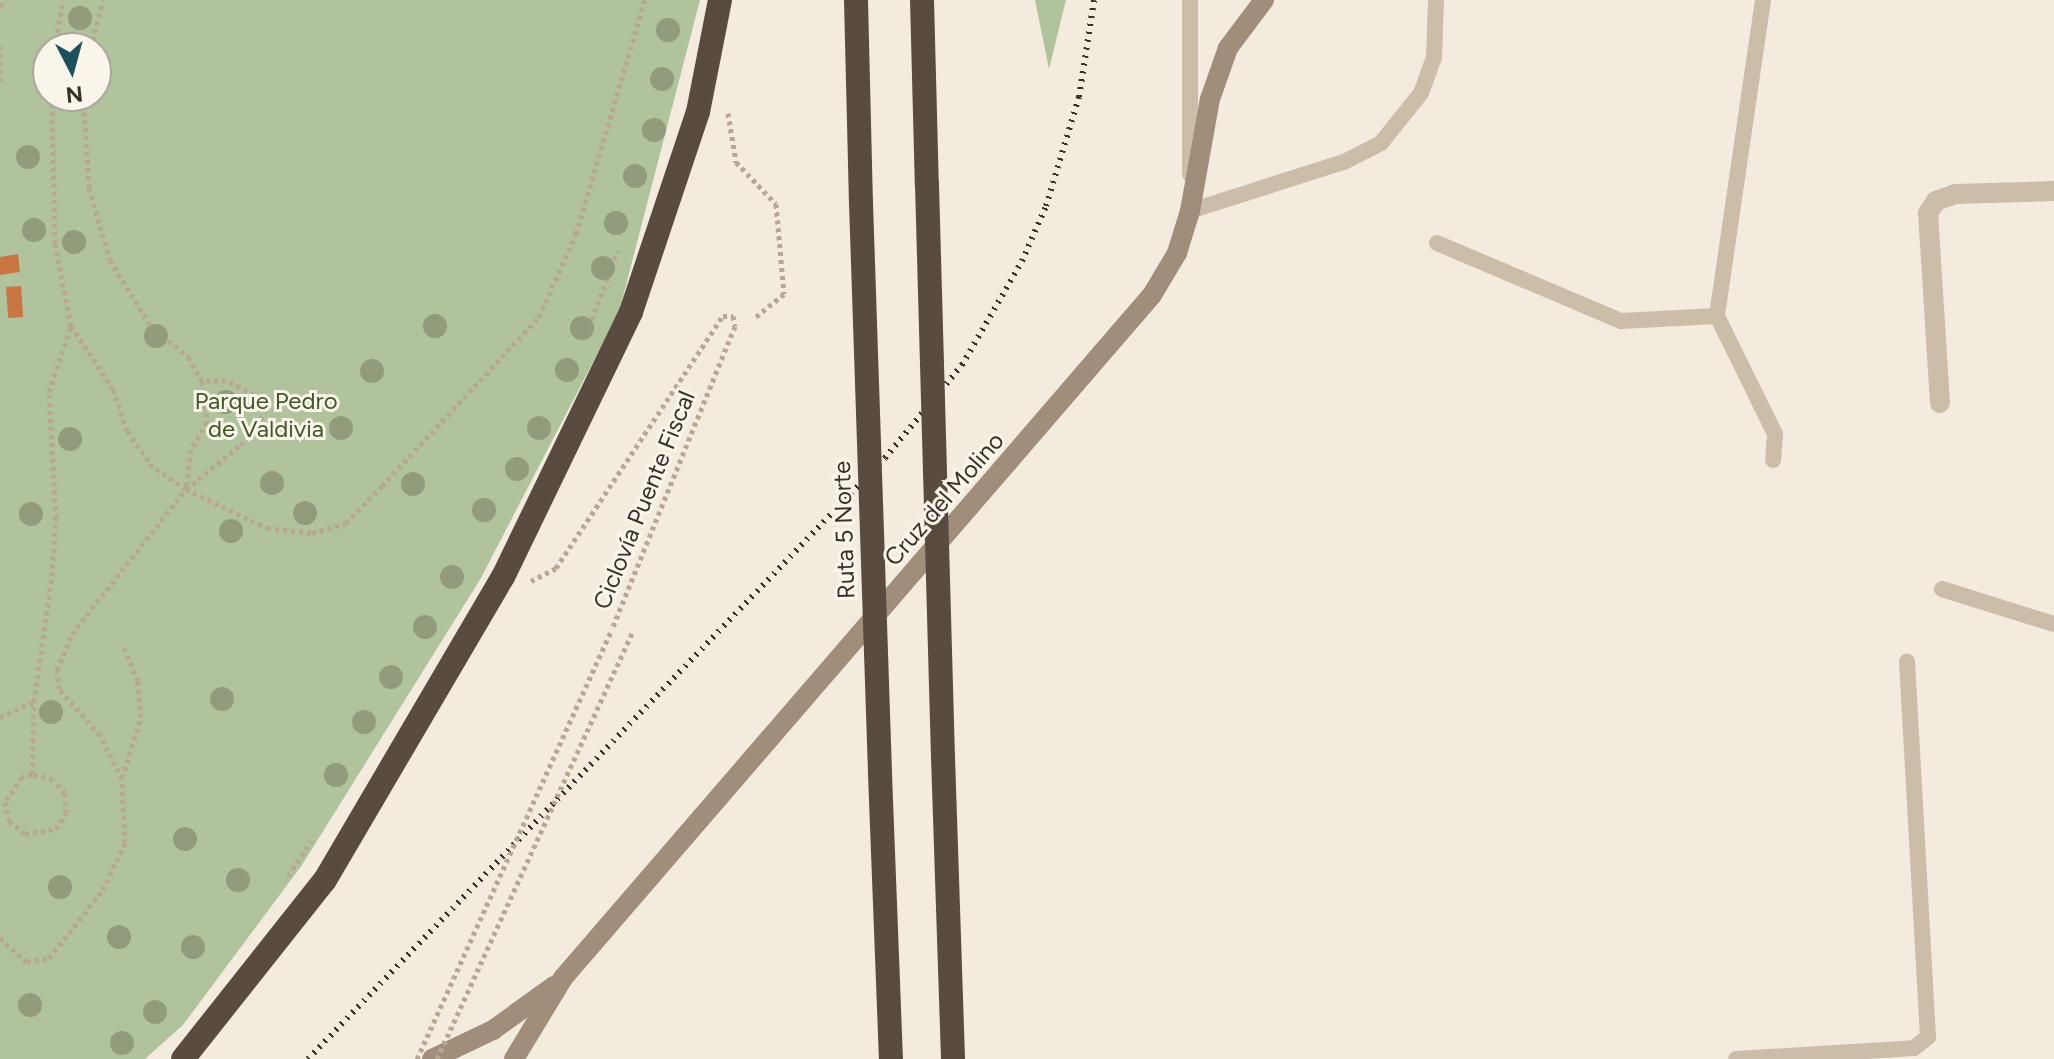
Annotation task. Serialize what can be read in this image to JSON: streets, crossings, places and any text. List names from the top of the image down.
{
  "streets": {
    "highway": ["Ruta 5 Norte"],
    "street": ["Cruz del Molino"],
    "path": ["Ciclovía Puente Fiscal"]
  },
  "parks": ["Parque Pedro de Valdivia"],
  "north": "bottom"
}
